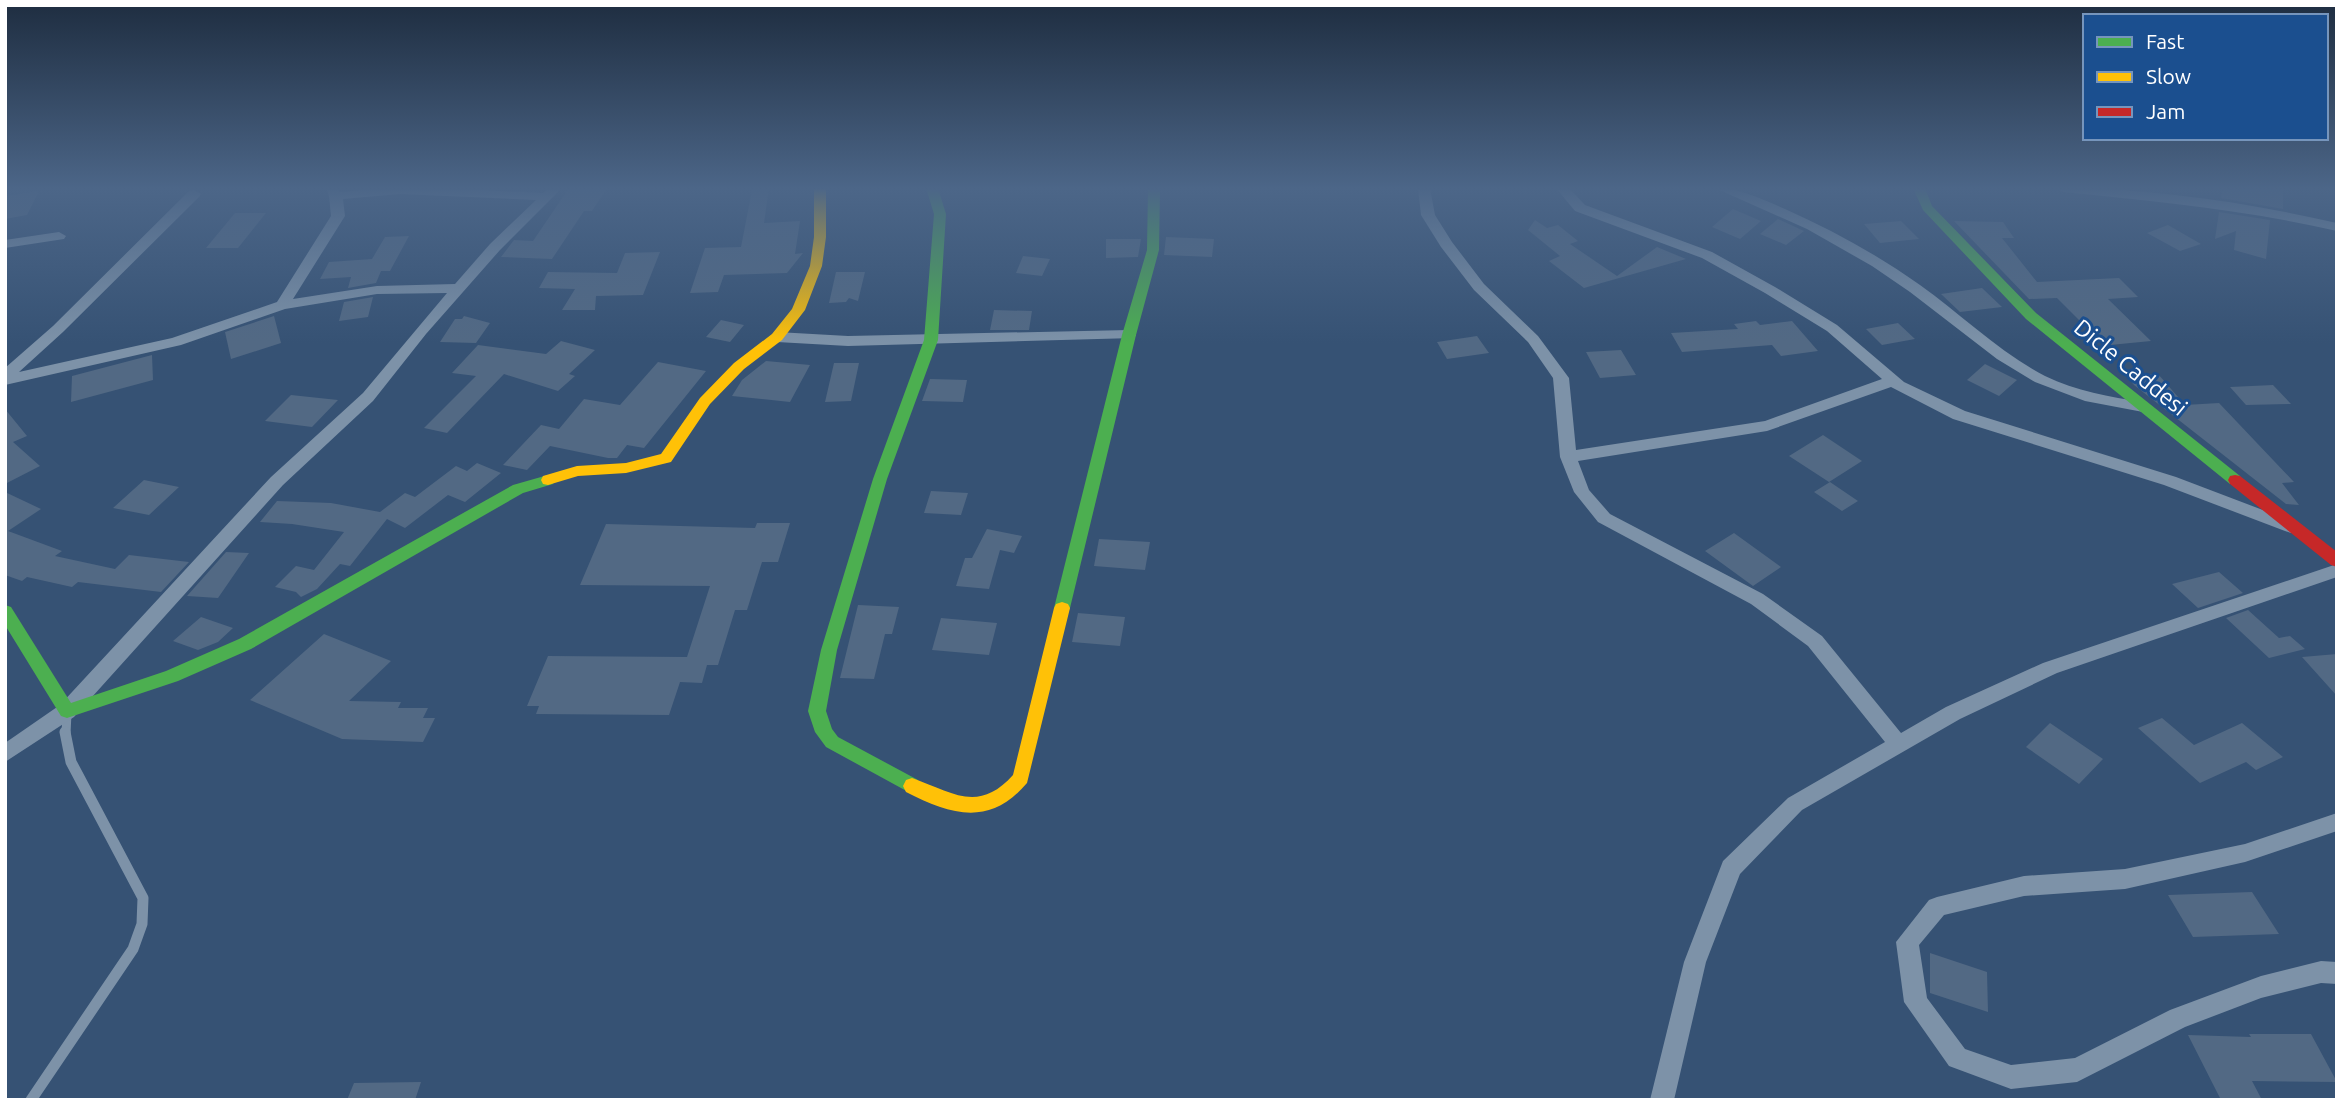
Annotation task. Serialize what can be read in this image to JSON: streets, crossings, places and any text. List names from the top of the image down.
{
  "streets": {
    "street": ["Dicle Caddesi"]
  },
  "legend": ["Fast", "Slow", "Jam"]
}
